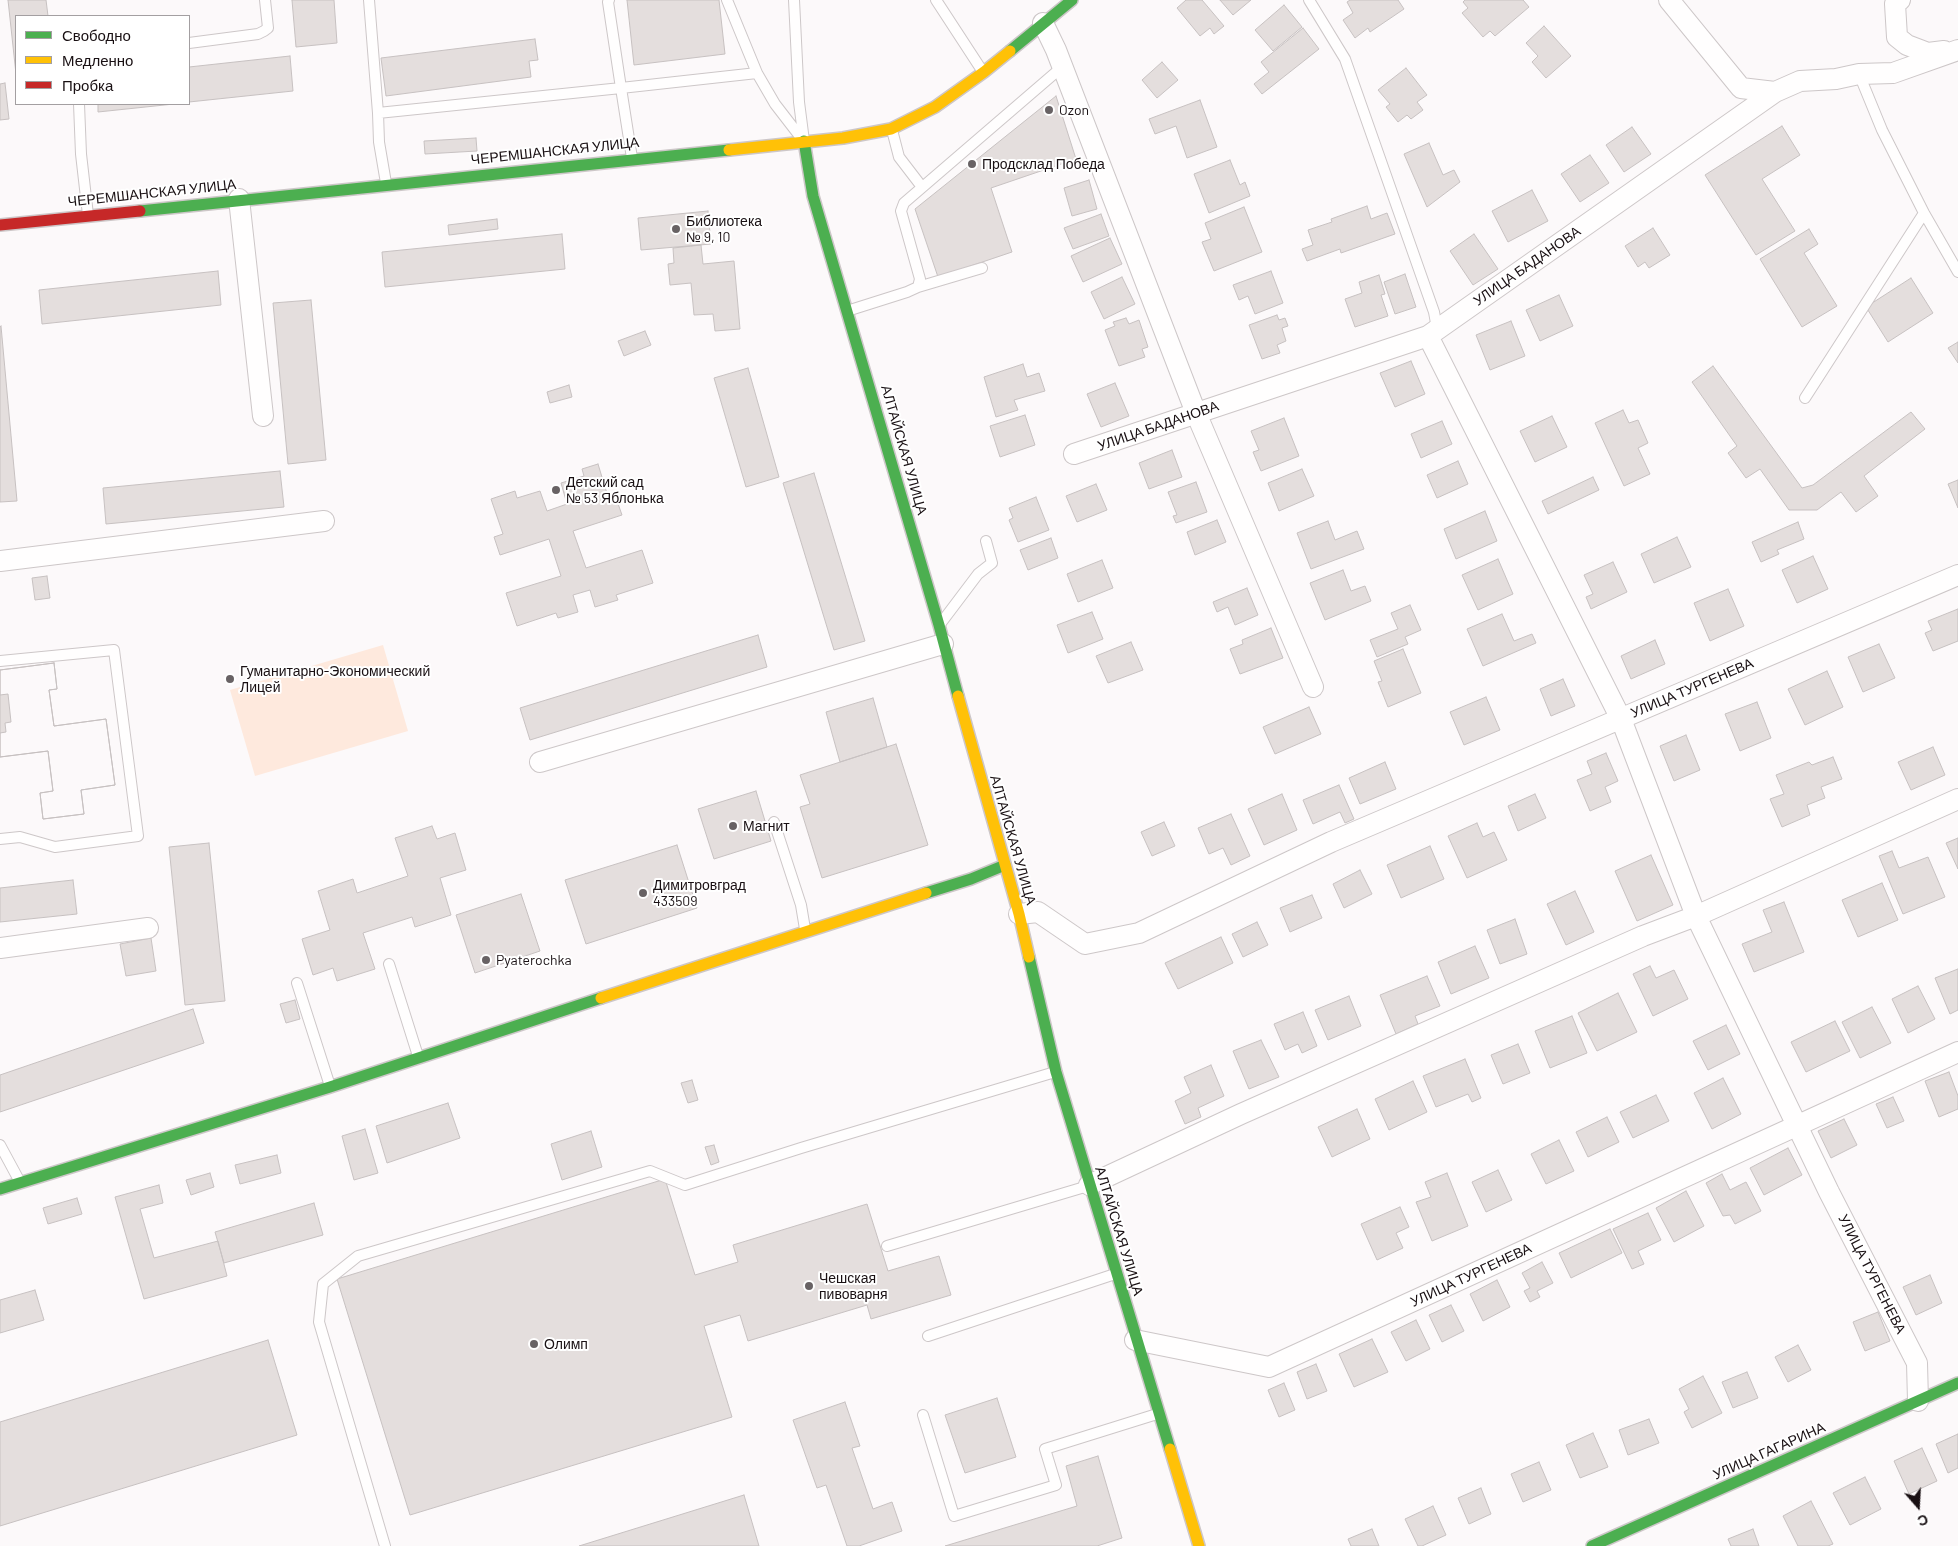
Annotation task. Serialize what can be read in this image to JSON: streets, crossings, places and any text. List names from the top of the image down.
{
  "streets": {
    "main road": ["ЧЕРЕМШАНСКАЯ УЛИЦА", "АЛТАЙСКАЯ УЛИЦА", "УЛИЦА ГАГАРИНА"],
    "street": ["УЛИЦА БАДАНОВА", "УЛИЦА ТУРГЕНЕВА"]
  },
  "crossings": [
    ["ЧЕРЕМШАНСКАЯ УЛИЦА", "АЛТАЙСКАЯ УЛИЦА"],
    ["АЛТАЙСКАЯ УЛИЦА", "УЛИЦА ТУРГЕНЕВА"],
    ["УЛИЦА ТУРГЕНЕВА", "УЛИЦА ГАГАРИНА"]
  ],
  "places": [
    "Ozon",
    "Продсклад Победа",
    "Библиотека № 9, 10",
    "Детский сад № 53 Яблонька",
    "Гуманитарно-Экономический Лицей",
    "Магнит",
    "Димитровград 433509",
    "Pyaterochka",
    "Чешская пивоварня",
    "Олимп"
  ],
  "legend": ["Свободно", "Медленно", "Пробка"],
  "north": "bottom"
}
